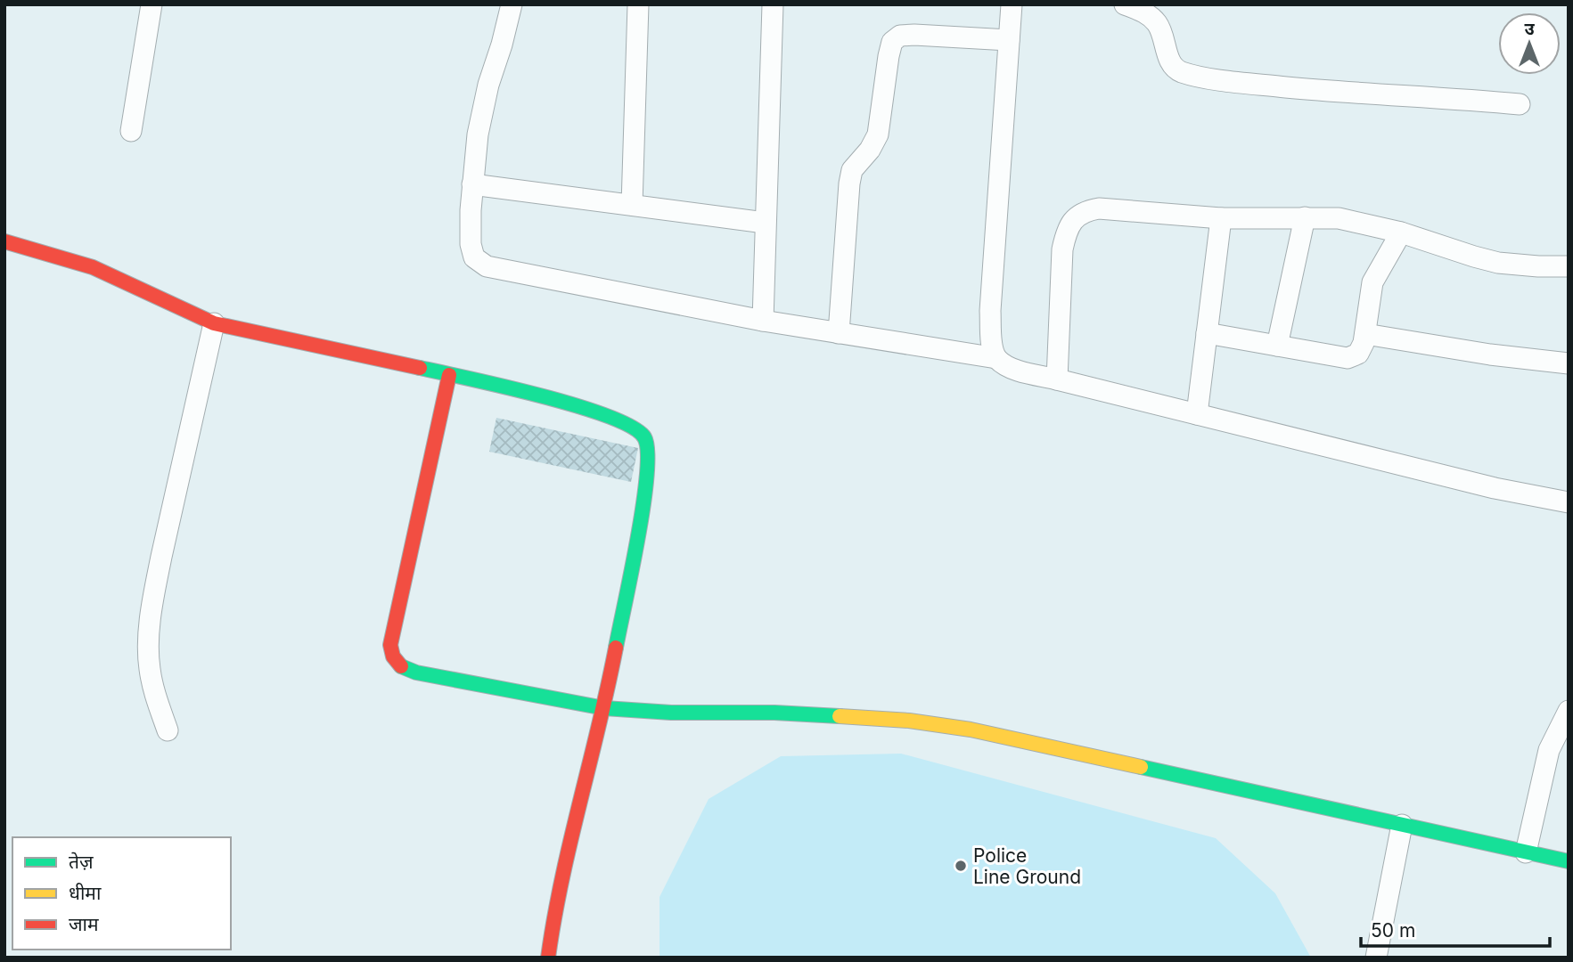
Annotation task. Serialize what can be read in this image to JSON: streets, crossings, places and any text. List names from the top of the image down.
{
  "places": ["Police Line Ground"],
  "legend": ["तेज़", "धीमा", "जाम"],
  "scale_bar": "50 m",
  "north": "top"
}
